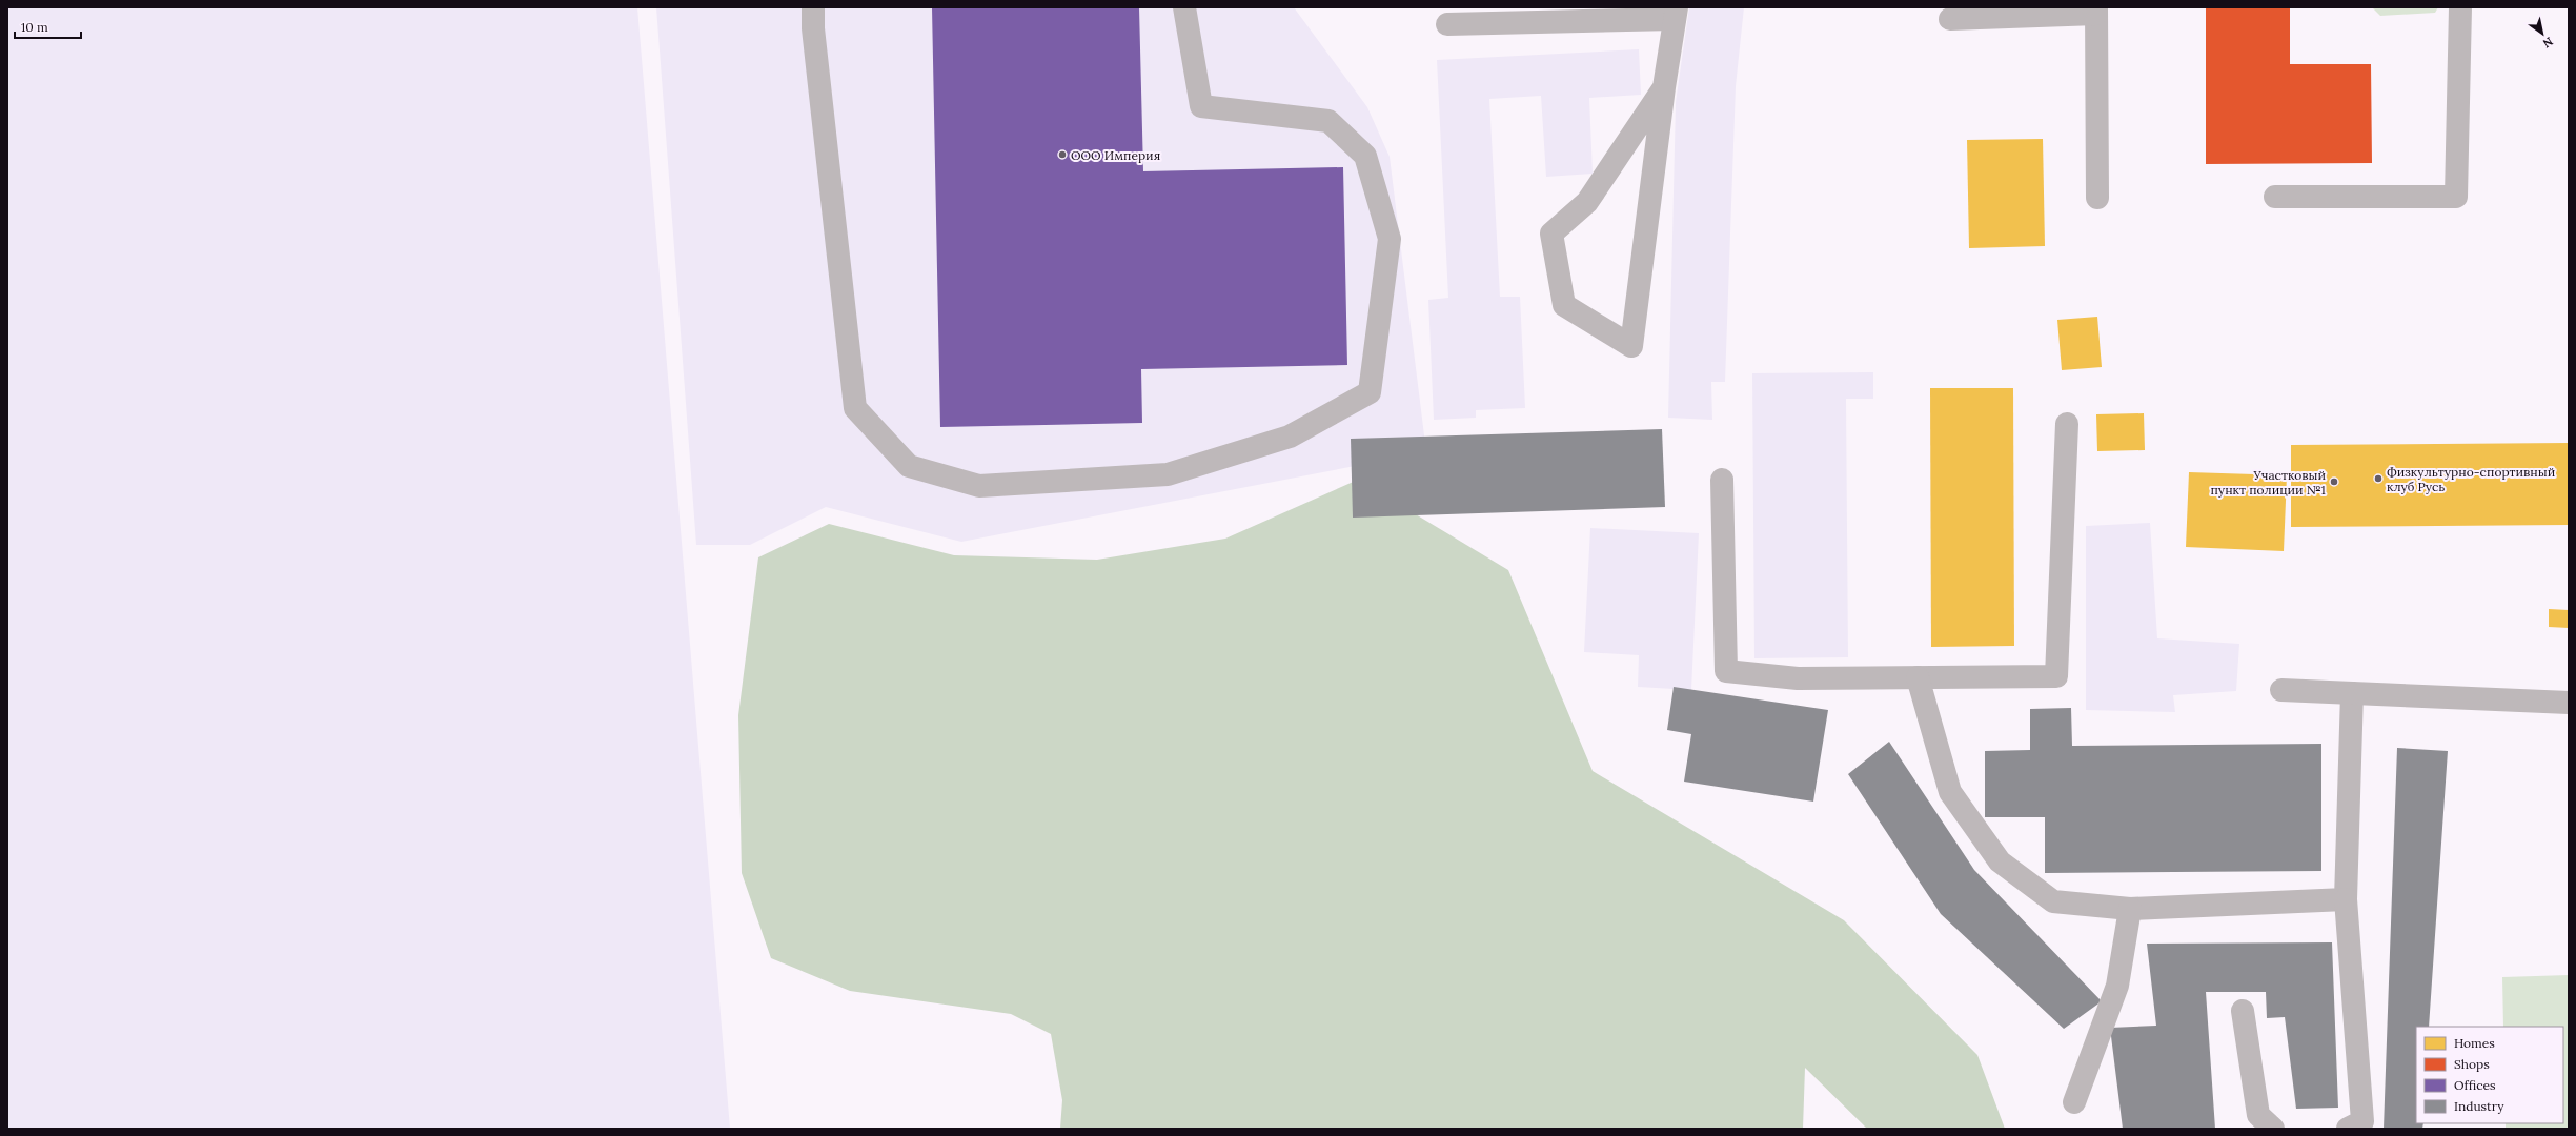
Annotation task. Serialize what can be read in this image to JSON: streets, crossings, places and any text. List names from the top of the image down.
{
  "places": ["ООО Империя", "Физкультурно-спортивный клуб Русь", "Участковый пункт полиции №1"],
  "legend": [
    "Homes",
    "Shops",
    "Offices",
    "Industry"
  ],
  "scale_bar": "10 m",
  "north": "bottom right"
}
